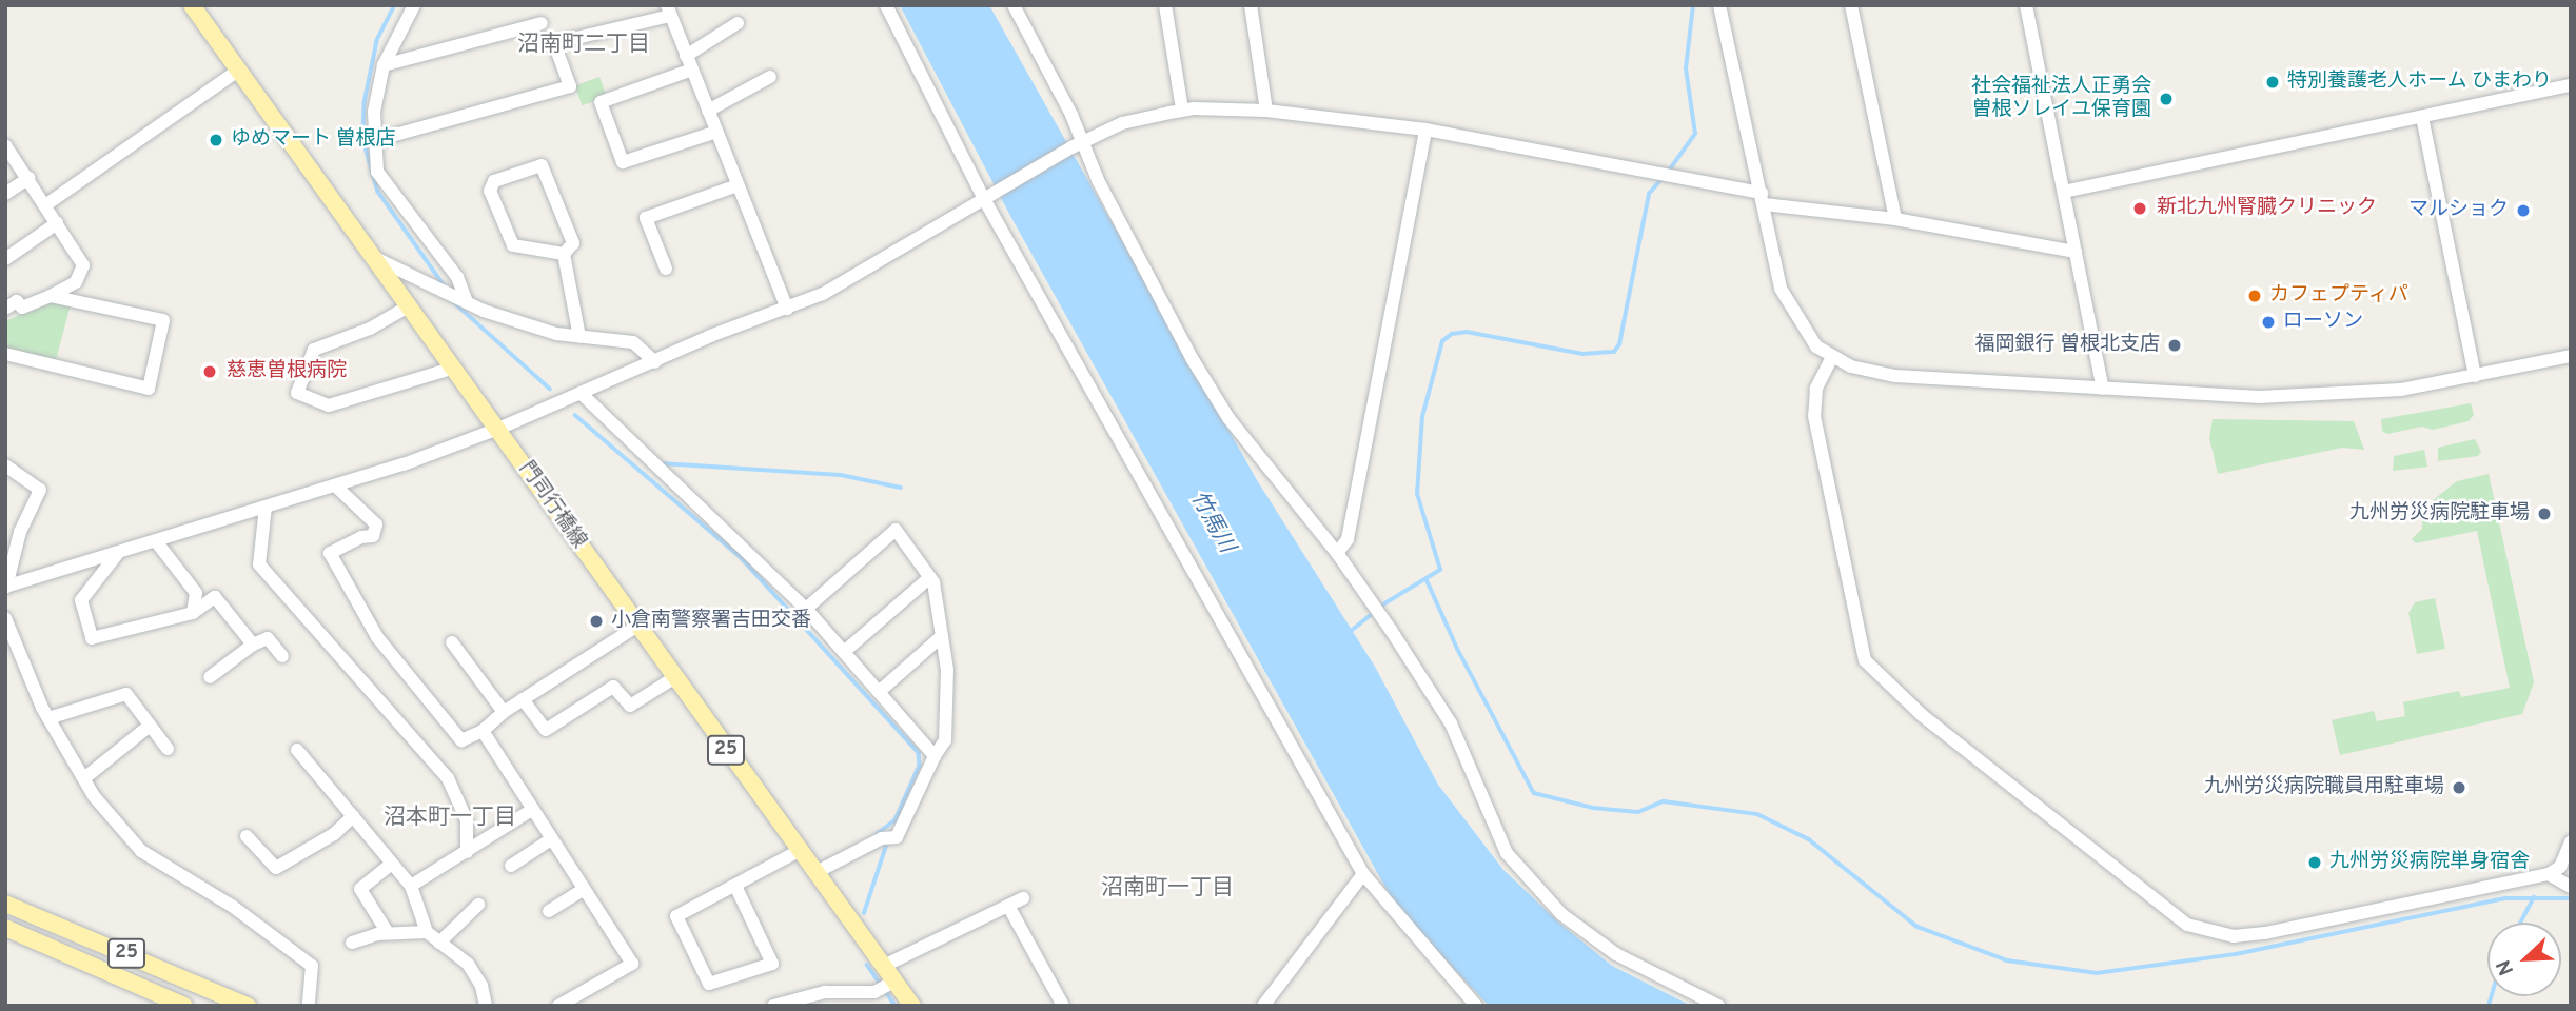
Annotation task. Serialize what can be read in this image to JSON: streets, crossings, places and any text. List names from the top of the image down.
{
  "streets": {
    "main road": ["門司行橋線", "25"]
  },
  "districts": ["沼南町二丁目", "沼本町一丁目", "沼南町一丁目"],
  "water": ["竹馬川"],
  "places": [
    "特別養護老人ホーム ひまわり",
    "社会福祉法人正勇会 曽根ソレイユ保育園",
    "ゆめマート 曽根店",
    "新北九州腎臓クリニック",
    "マルショク",
    "カフェプティパ",
    "ローソン",
    "福岡銀行 曽根北支店",
    "慈恵曽根病院",
    "九州労災病院駐車場",
    "小倉南警察署吉田交番",
    "九州労災病院職員用駐車場",
    "九州労災病院単身宿舎"
  ],
  "north": "bottom left"
}
